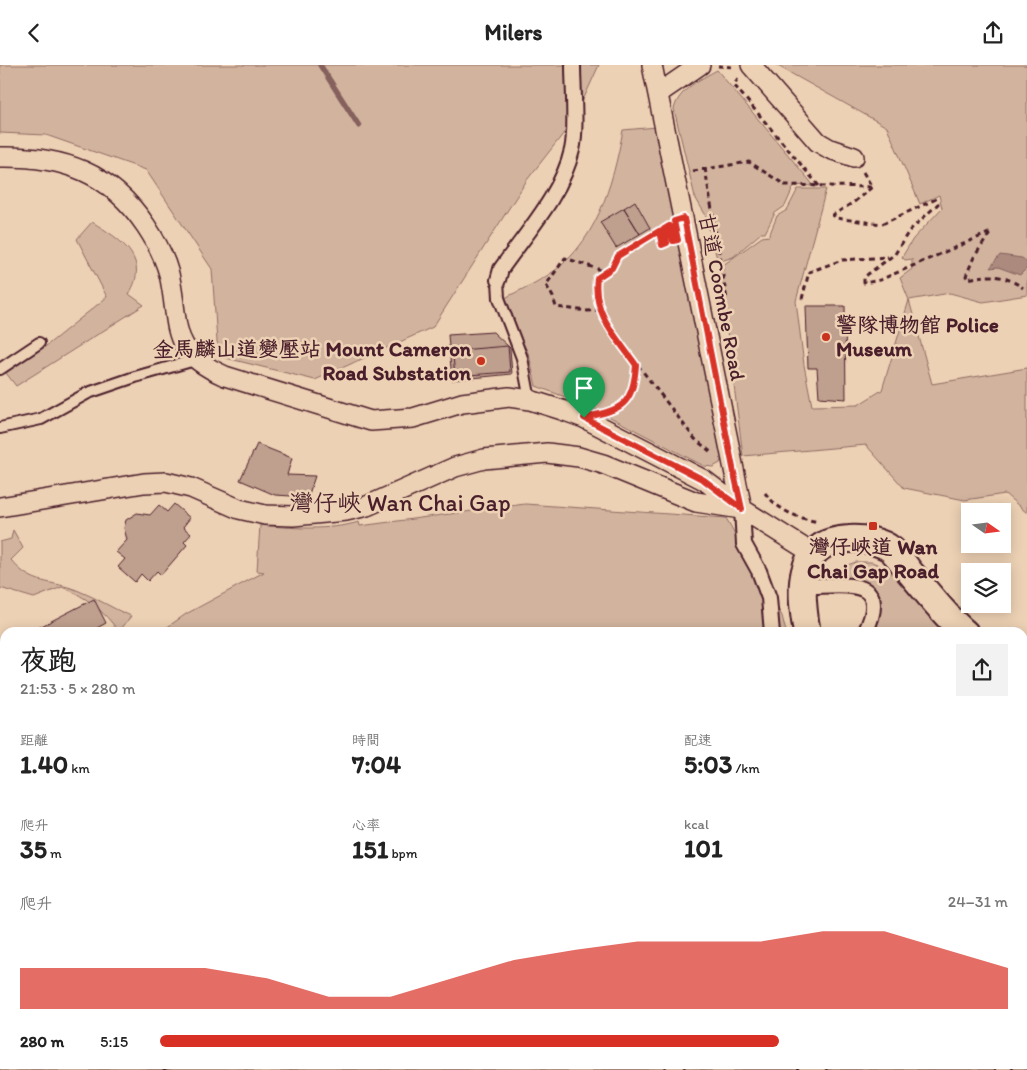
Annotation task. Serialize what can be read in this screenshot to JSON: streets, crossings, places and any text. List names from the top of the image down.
{
  "streets": {
    "street": ["甘道 Coombe Road"]
  },
  "districts": ["灣仔峽 Wan Chai Gap"],
  "places": {
    "other": ["警隊博物館 Police Museum", "金馬麟山道變壓站 Mount Cameron Road Substation"],
    "transit": ["灣仔峽道 Wan Chai Gap Road"]
  },
  "north": "right",
  "page": {
    "header": "Milers",
    "heading": ["夜跑", "21:53 · 5 × 280 m"],
    "stats": [
      ["距離", "1.40 km"],
      ["時間", "7:04"],
      ["配速", "5:03 /km"],
      ["爬升", "35 m"],
      ["心率", "151 bpm"],
      ["kcal", "101"]
    ],
    "chart": ["爬升", "24–31 m"],
    "list": [
      {
        "name": "280 m",
        "note": "5:15"
      }
    ]
  }
}
